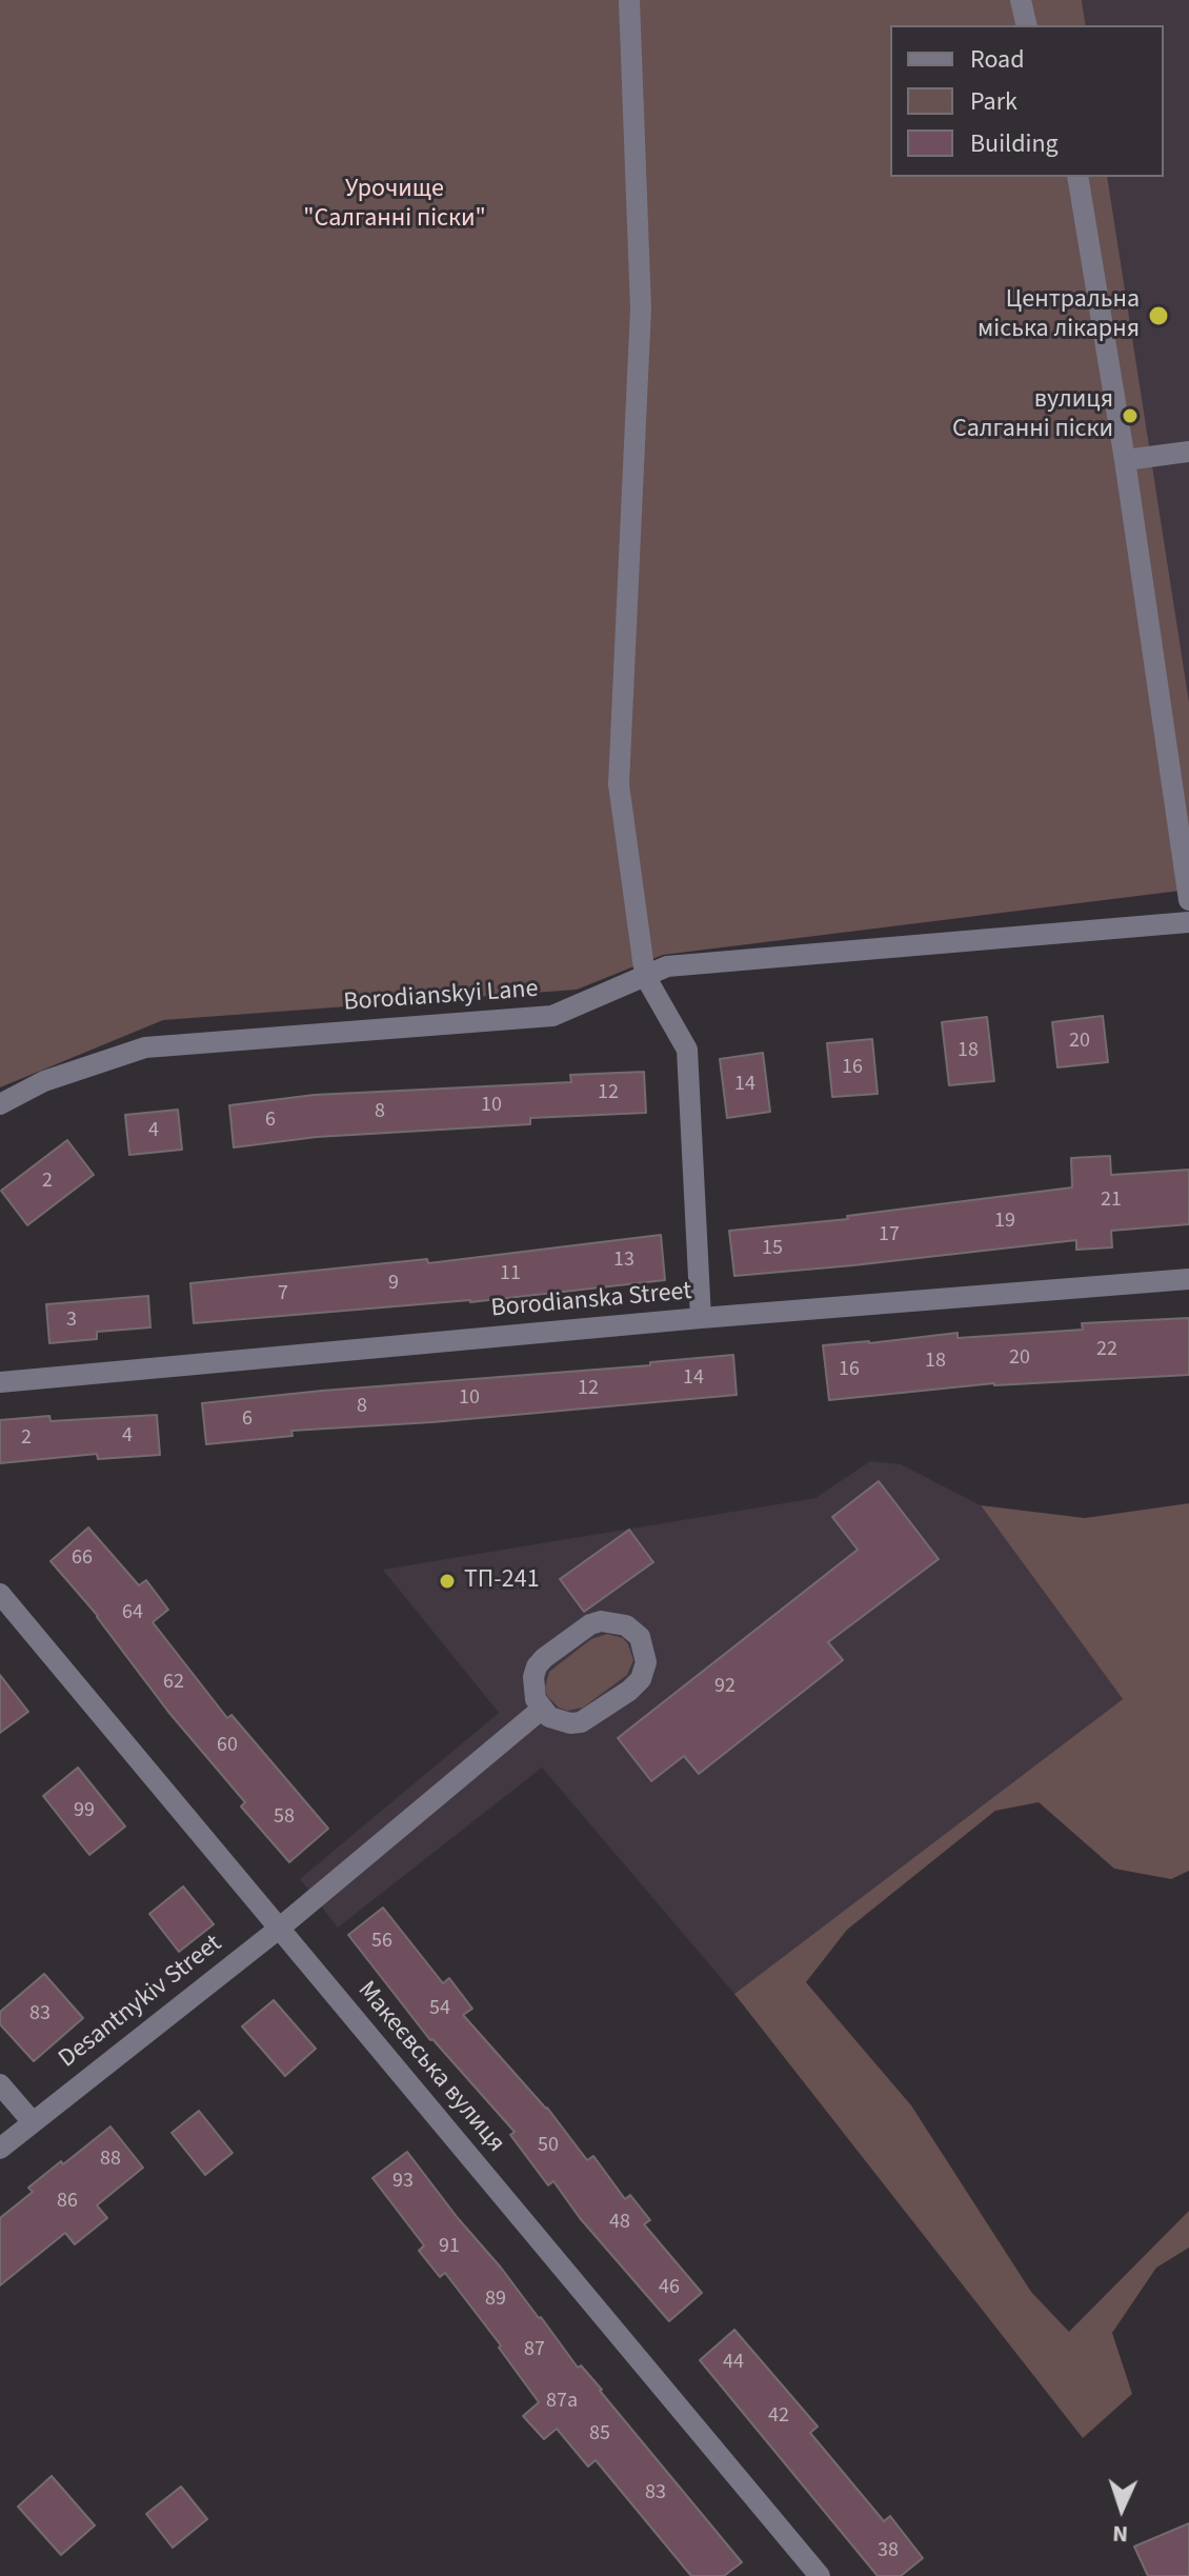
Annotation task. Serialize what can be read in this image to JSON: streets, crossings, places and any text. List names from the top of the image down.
{
  "streets": {
    "street": [
      "Borodianskyi Lane",
      "Borodianska Street",
      "Desantnykiv Street",
      "Макеєвська вулиця"
    ]
  },
  "crossings": [
    ["Desantnykiv Street", "Макеєвська вулиця"]
  ],
  "parks": ["Урочище \"Салганні піски\""],
  "places": ["Центральна міська лікарня", "вулиця Салганні піски", "ТП-241"],
  "house_numbers": [
    "20",
    "18",
    "16",
    "14",
    "12",
    "10",
    "8",
    "6",
    "4",
    "2",
    "21",
    "19",
    "17",
    "15",
    "13",
    "11",
    "9",
    "7",
    "3",
    "22",
    "20",
    "18",
    "16",
    "14",
    "12",
    "10",
    "8",
    "6",
    "4",
    "2",
    "66",
    "64",
    "62",
    "92",
    "60",
    "99",
    "58",
    "56",
    "54",
    "83",
    "50",
    "88",
    "93",
    "86",
    "48",
    "91",
    "46",
    "89",
    "87",
    "44",
    "87а",
    "42",
    "85",
    "83",
    "38"
  ],
  "legend": ["Road", "Park", "Building"],
  "north": "bottom"
}
